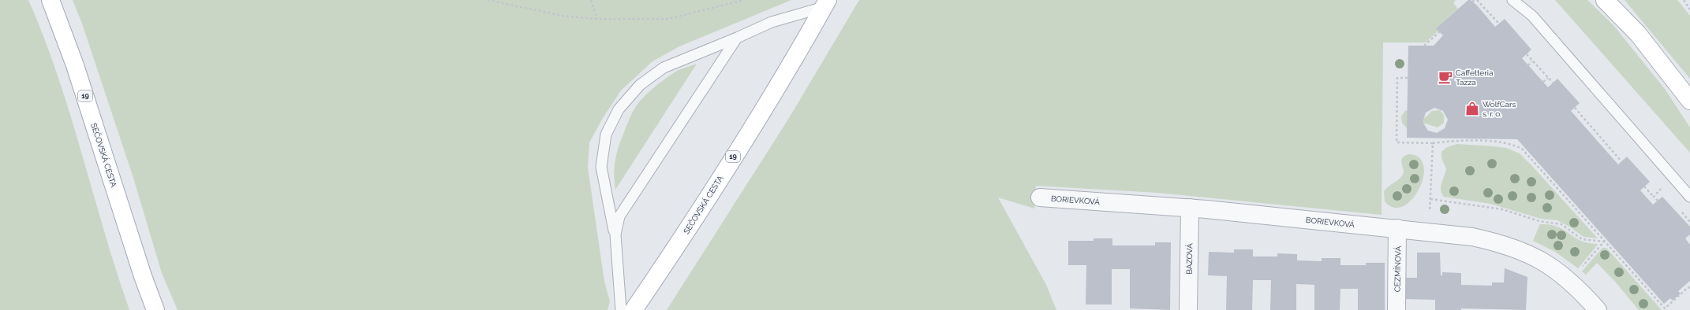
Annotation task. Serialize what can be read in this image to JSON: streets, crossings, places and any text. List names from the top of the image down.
{
  "streets": {
    "main road": ["19", "SEČOVSKÁ CESTA"],
    "street": ["BORIEVKOVÁ", "BAZOVÁ", "CEZMÍNOVÁ"]
  },
  "crossings": [
    ["BORIEVKOVÁ", "BAZOVÁ"],
    ["BORIEVKOVÁ", "CEZMÍNOVÁ"]
  ],
  "places": {
    "cafe": ["Caffetteria Tazza"],
    "shop": ["WolfCars s. r. o."]
  }
}
